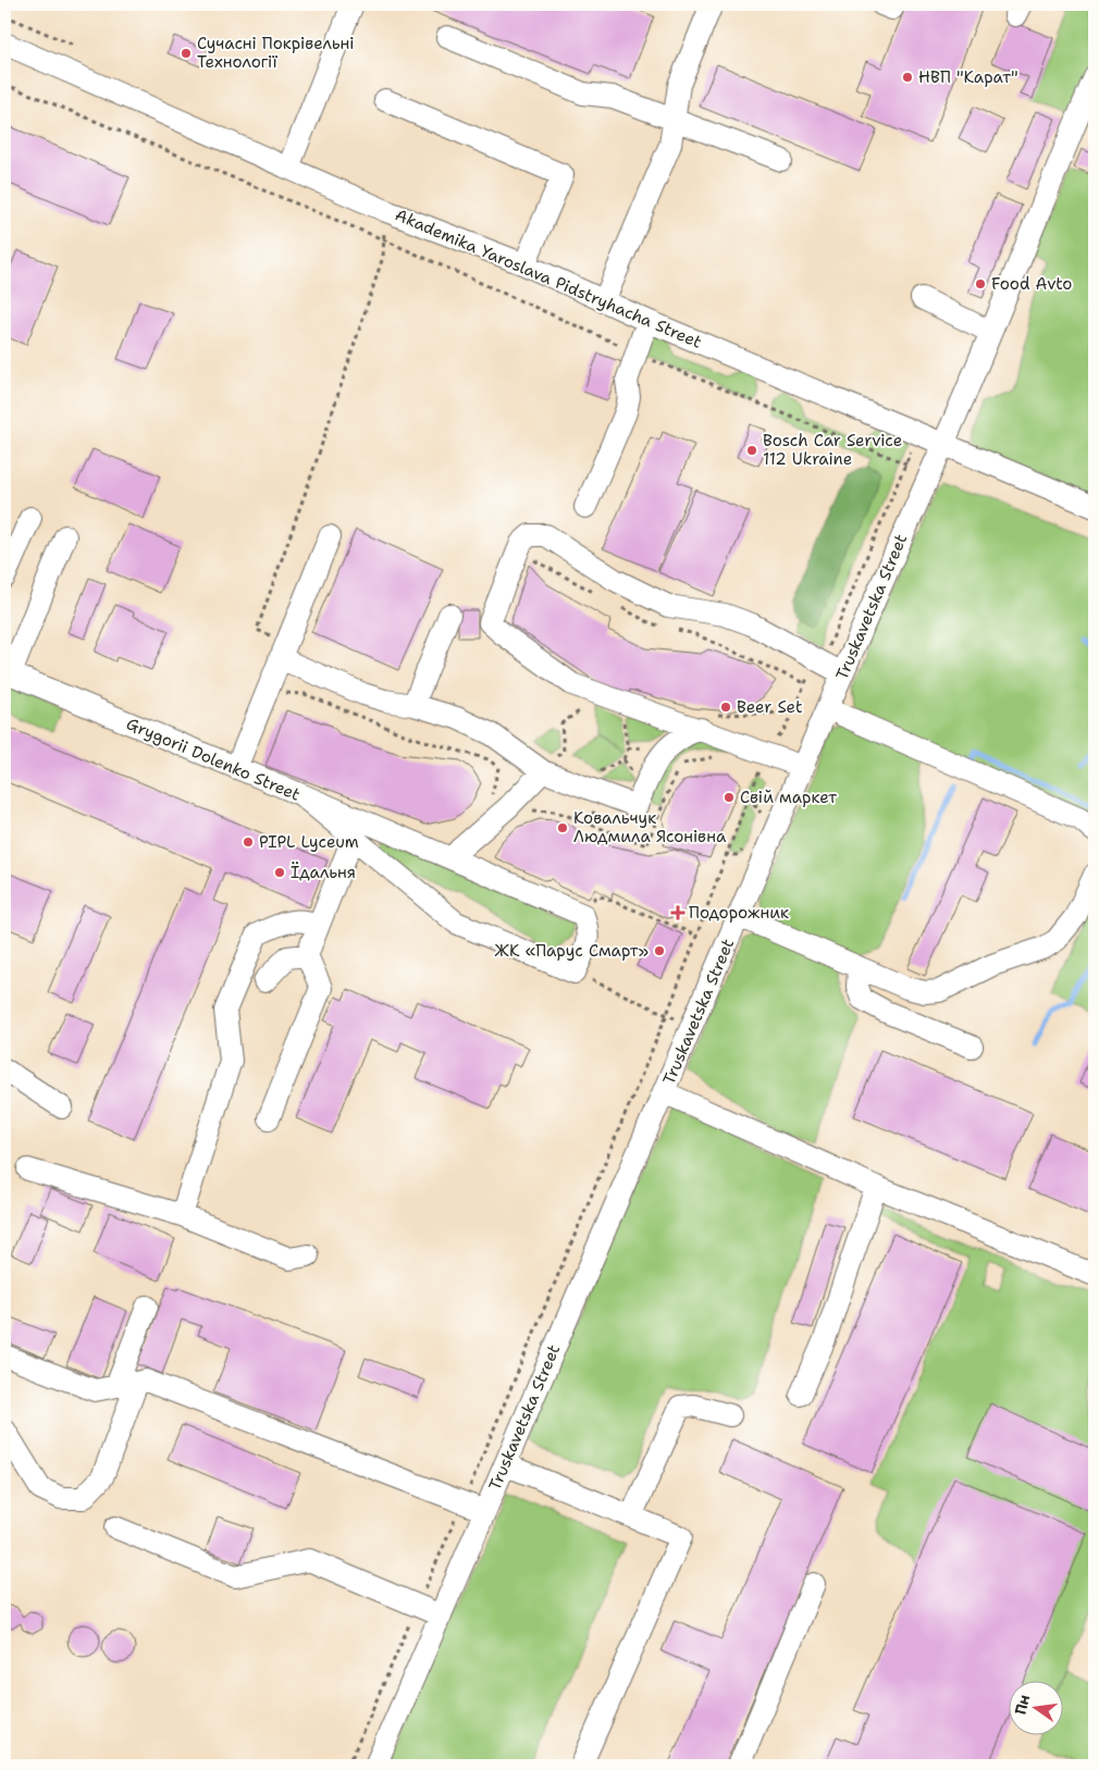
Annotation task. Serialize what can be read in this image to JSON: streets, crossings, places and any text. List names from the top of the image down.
{
  "streets": {
    "street": ["Akademika Yaroslava Pidstryhacha Street", "Truskavetska Street", "Grygorii Dolenko Street"]
  },
  "crossings": [
    ["Akademika Yaroslava Pidstryhacha Street", "Truskavetska Street"]
  ],
  "places": {
    "other": [
      "Сучасні Покрівельні Технології",
      "НВП \"Карат\"",
      "Food Avto",
      "Bosch Car Service 112 Ukraine",
      "Beer Set",
      "Свiй маркет",
      "Ковальчук Людмила Ясонівна",
      "PIPL Lyceum",
      "Їдальня",
      "ЖК «Парус Смарт»"
    ],
    "health": ["Подорожник"]
  },
  "north": "left"
}
